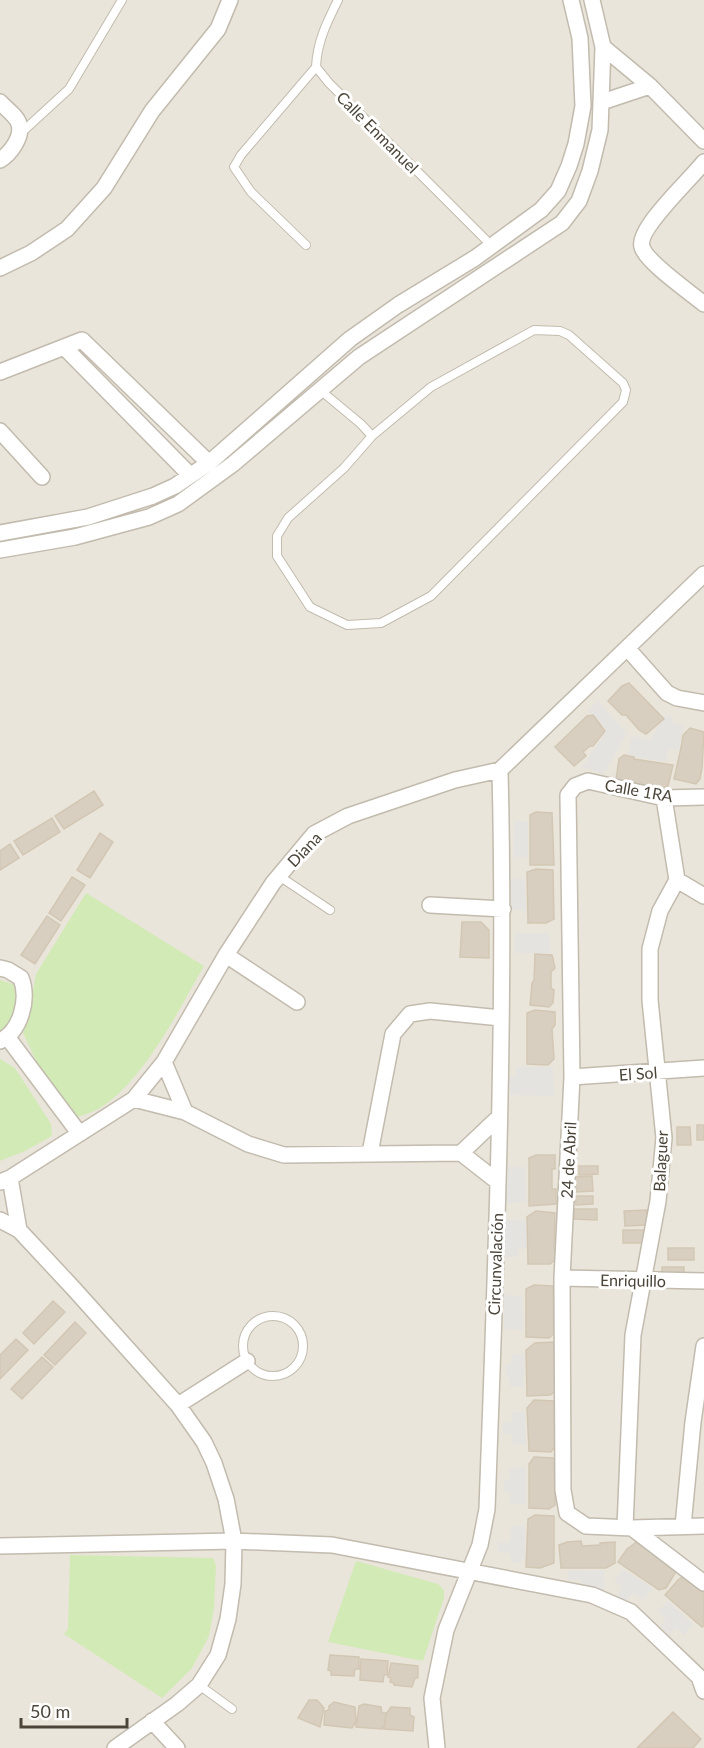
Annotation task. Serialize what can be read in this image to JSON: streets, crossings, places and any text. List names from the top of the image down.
{
  "streets": {
    "street": [
      "Calle 1RA",
      "Diana",
      "El Sol",
      "24 de Abril",
      "Balaguer",
      "Circunvalación",
      "Enriquillo"
    ],
    "lane": ["Calle Enmanuel"]
  },
  "crossings": [
    ["Calle 1RA", "24 de Abril"],
    ["Diana", "Circunvalación"],
    ["El Sol", "24 de Abril"],
    ["El Sol", "Balaguer"],
    ["24 de Abril", "Balaguer"],
    ["24 de Abril", "Enriquillo"],
    ["Balaguer", "Enriquillo"]
  ],
  "scale_bar": "50 m"
}
